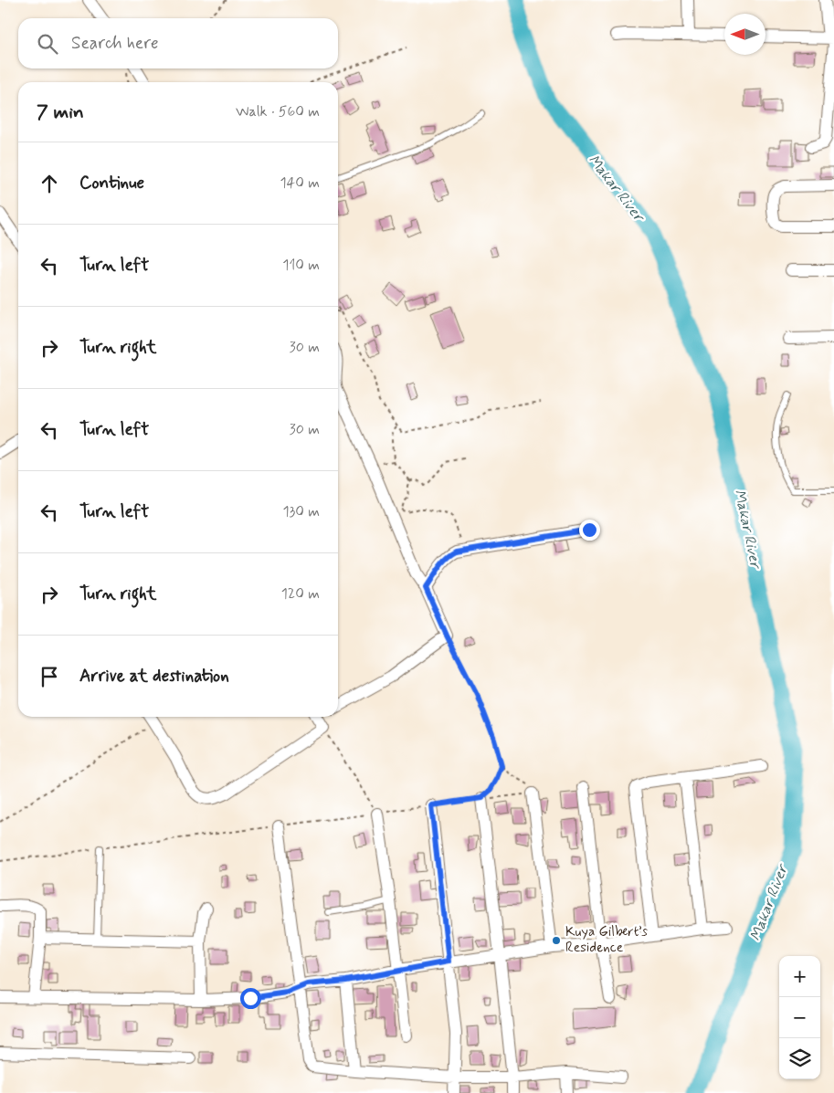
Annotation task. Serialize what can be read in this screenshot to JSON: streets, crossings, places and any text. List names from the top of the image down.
{
  "water": ["Makar River"],
  "places": ["Kuya Gilbert’s Residence"],
  "north": "left",
  "page": {
    "search": "Search here",
    "heading": ["7 min", "Walk · 560 m"],
    "list": [
      ["Continue", "140 m"],
      ["Turn left", "110 m"],
      ["Turn right", "30 m"],
      ["Turn left", "30 m"],
      ["Turn left", "130 m"],
      ["Turn right", "120 m"],
      "Arrive at destination"
    ],
    "map_buttons": ["+", "−"]
  }
}
